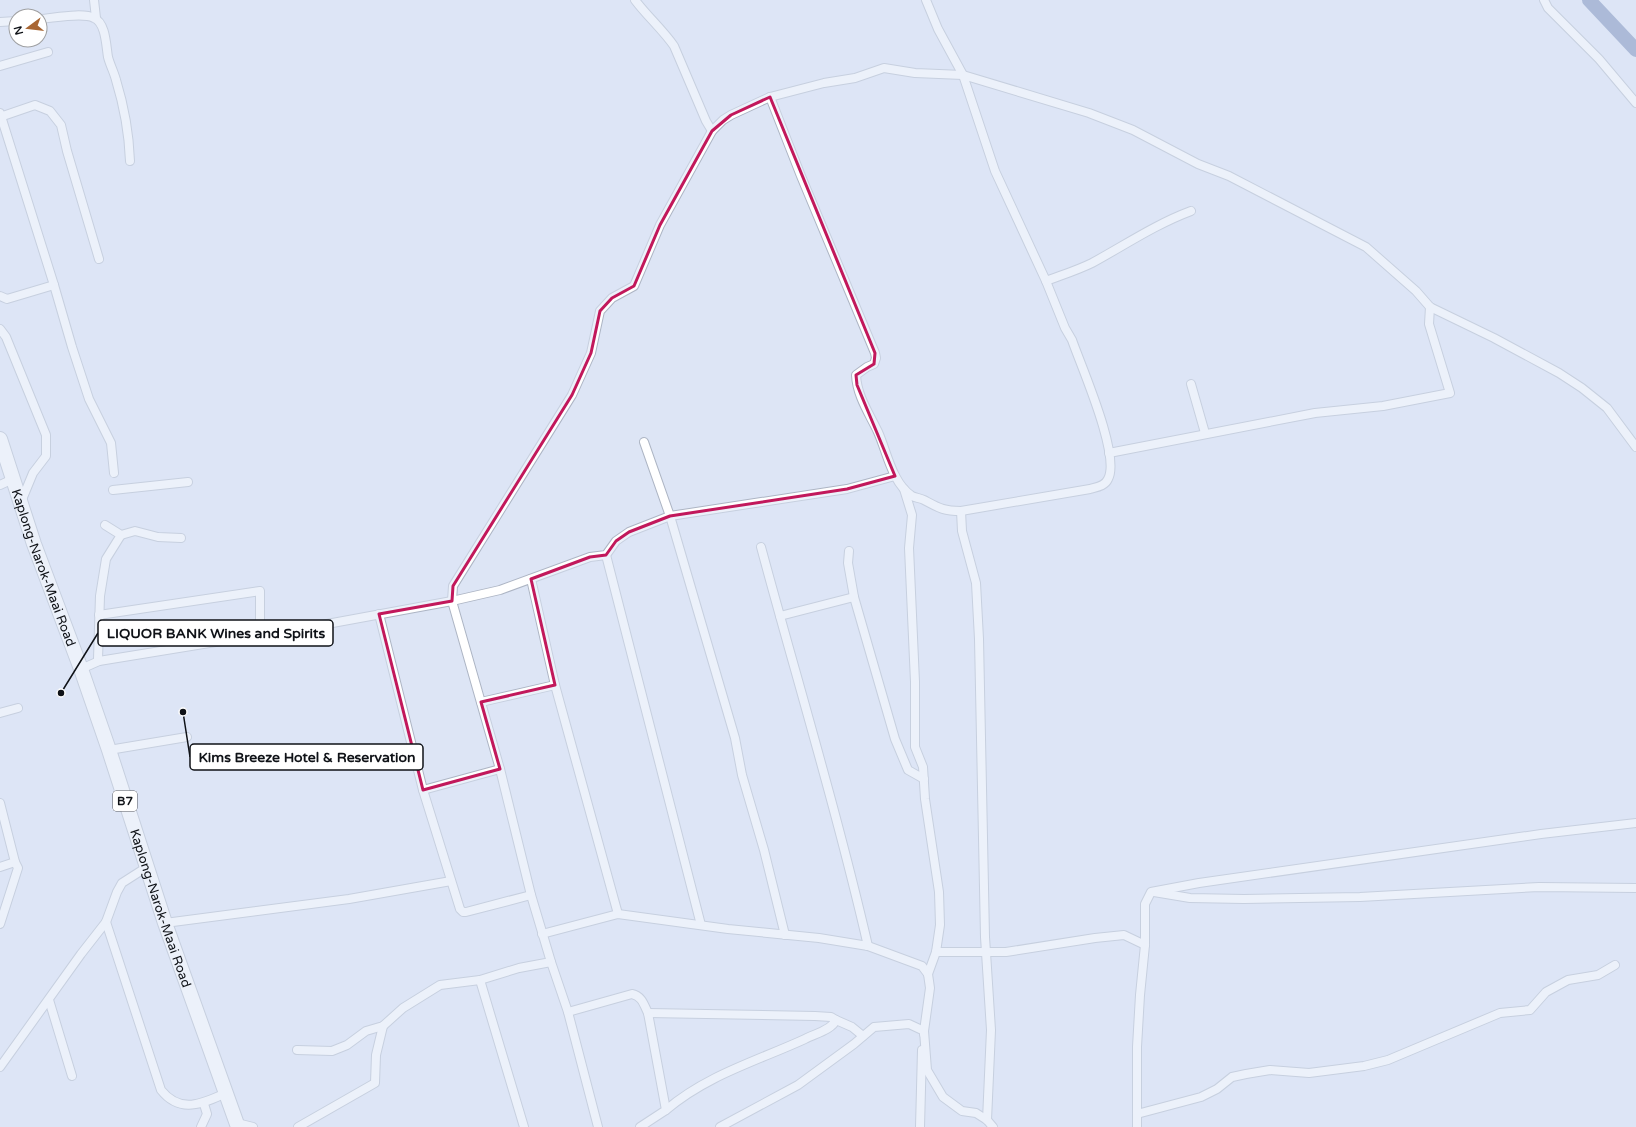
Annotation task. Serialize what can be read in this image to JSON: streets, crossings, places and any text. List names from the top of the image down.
{
  "streets": {
    "highway": ["Kaplong-Narok-Maai Road", "B7"]
  },
  "places": ["LIQUOR BANK Wines and Spirits", "Kims Breeze Hotel & Reservation"],
  "north": "left"
}
